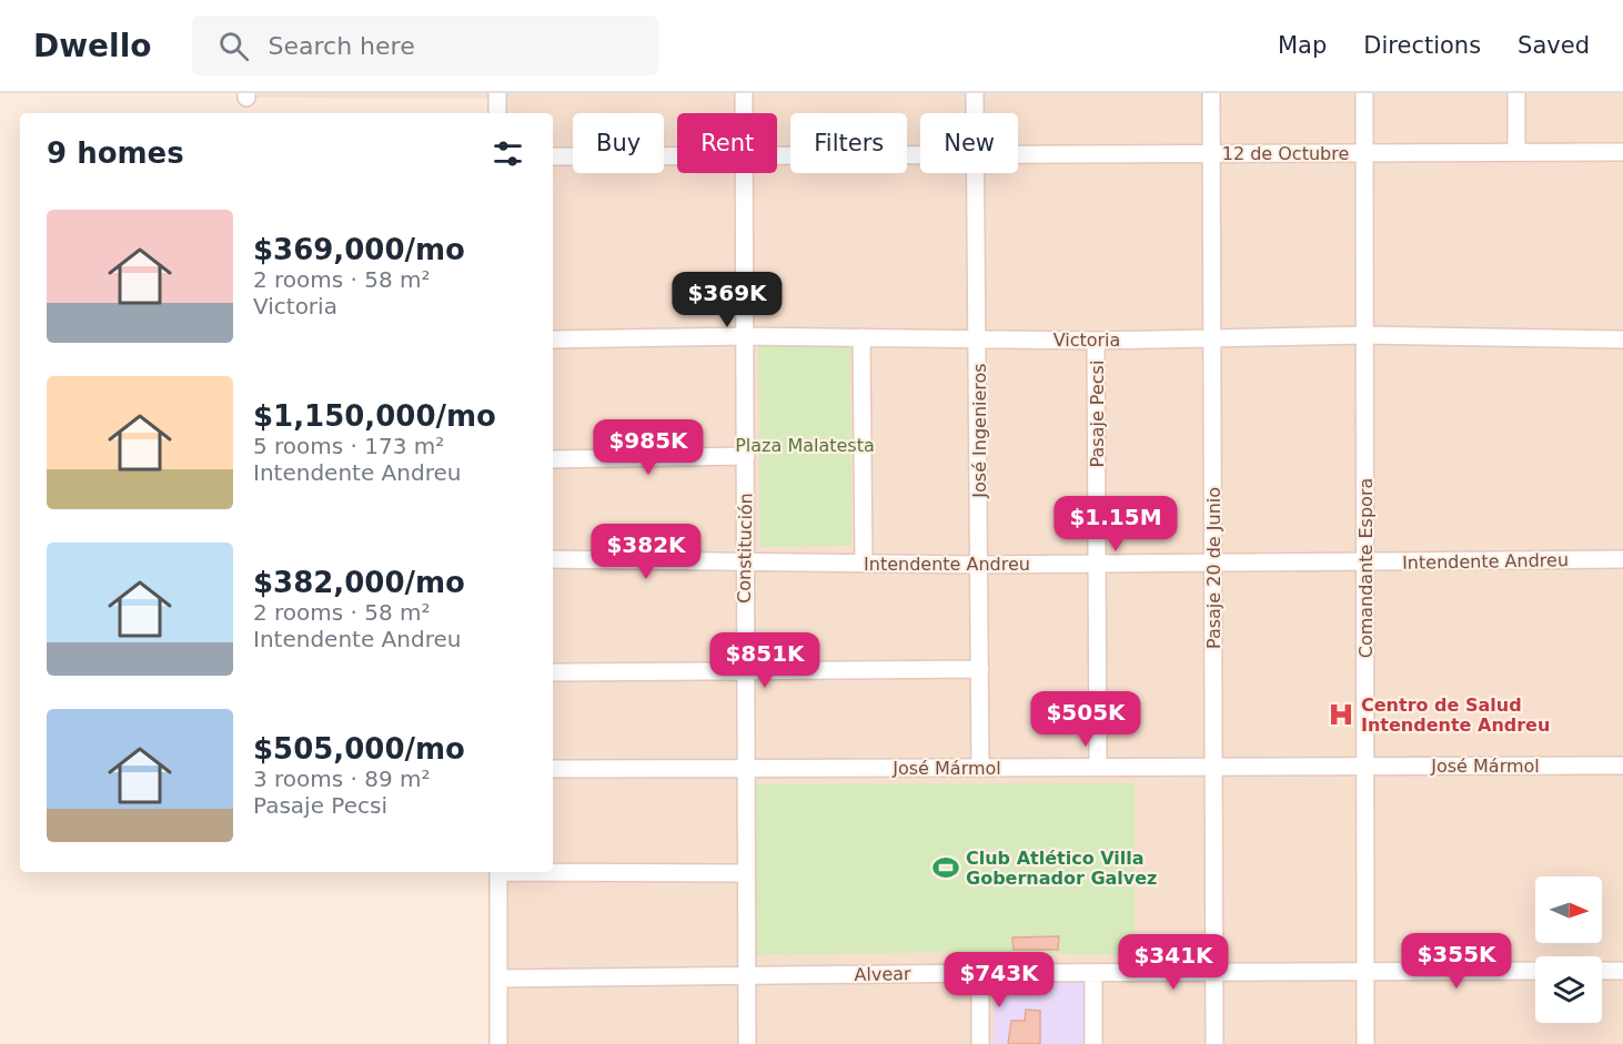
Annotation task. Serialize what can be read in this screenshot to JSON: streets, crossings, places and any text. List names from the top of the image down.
{
  "streets": {
    "street": [
      "12 de Octubre",
      "Victoria",
      "Pasaje Pecsi",
      "José Ingenieros",
      "Constitución",
      "Intendente Andreu",
      "Pasaje 20 de Junio",
      "Comandante Espora",
      "José Mármol",
      "Alvear"
    ]
  },
  "crossings": [
    ["12 de Octubre", "Pasaje 20 de Junio"],
    ["12 de Octubre", "Comandante Espora"],
    ["Victoria", "Pasaje Pecsi"],
    ["Victoria", "José Ingenieros"],
    ["Victoria", "Constitución"],
    ["Victoria", "Pasaje 20 de Junio"],
    ["Victoria", "Comandante Espora"],
    ["Pasaje Pecsi", "Intendente Andreu"],
    ["Pasaje Pecsi", "José Mármol"],
    ["José Ingenieros", "Intendente Andreu"],
    ["José Ingenieros", "José Mármol"],
    ["Constitución", "Intendente Andreu"],
    ["Constitución", "José Mármol"],
    ["Constitución", "Alvear"],
    ["Intendente Andreu", "Pasaje 20 de Junio"],
    ["Intendente Andreu", "Comandante Espora"],
    ["Pasaje 20 de Junio", "José Mármol"],
    ["Pasaje 20 de Junio", "Alvear"],
    ["Comandante Espora", "José Mármol"],
    ["Comandante Espora", "Alvear"]
  ],
  "parks": ["Plaza Malatesta"],
  "places": {
    "hospital": ["Centro de Salud Intendente Andreu"],
    "sports": ["Club Atlético Villa Gobernador Galvez"]
  },
  "north": "right",
  "page": {
    "header": "Dwello",
    "search": "Search here",
    "nav": ["Map", "Directions", "Saved"],
    "chip": [
      "Buy",
      "Rent",
      "Filters",
      "New"
    ],
    "heading": "9 homes",
    "list": [
      {
        "name": "$369,000/mo",
        "note": "2 rooms · 58 m² · Victoria"
      },
      {
        "name": "$1,150,000/mo",
        "note": "5 rooms · 173 m² · Intendente Andreu"
      },
      {
        "name": "$382,000/mo",
        "note": "2 rooms · 58 m² · Intendente Andreu"
      },
      {
        "name": "$505,000/mo",
        "note": "3 rooms · 89 m² · Pasaje Pecsi"
      }
    ],
    "price": [
      "$369K",
      "$985K",
      "$1.15M",
      "$382K",
      "$851K",
      "$505K",
      "$355K",
      "$341K",
      "$743K"
    ]
  }
}
